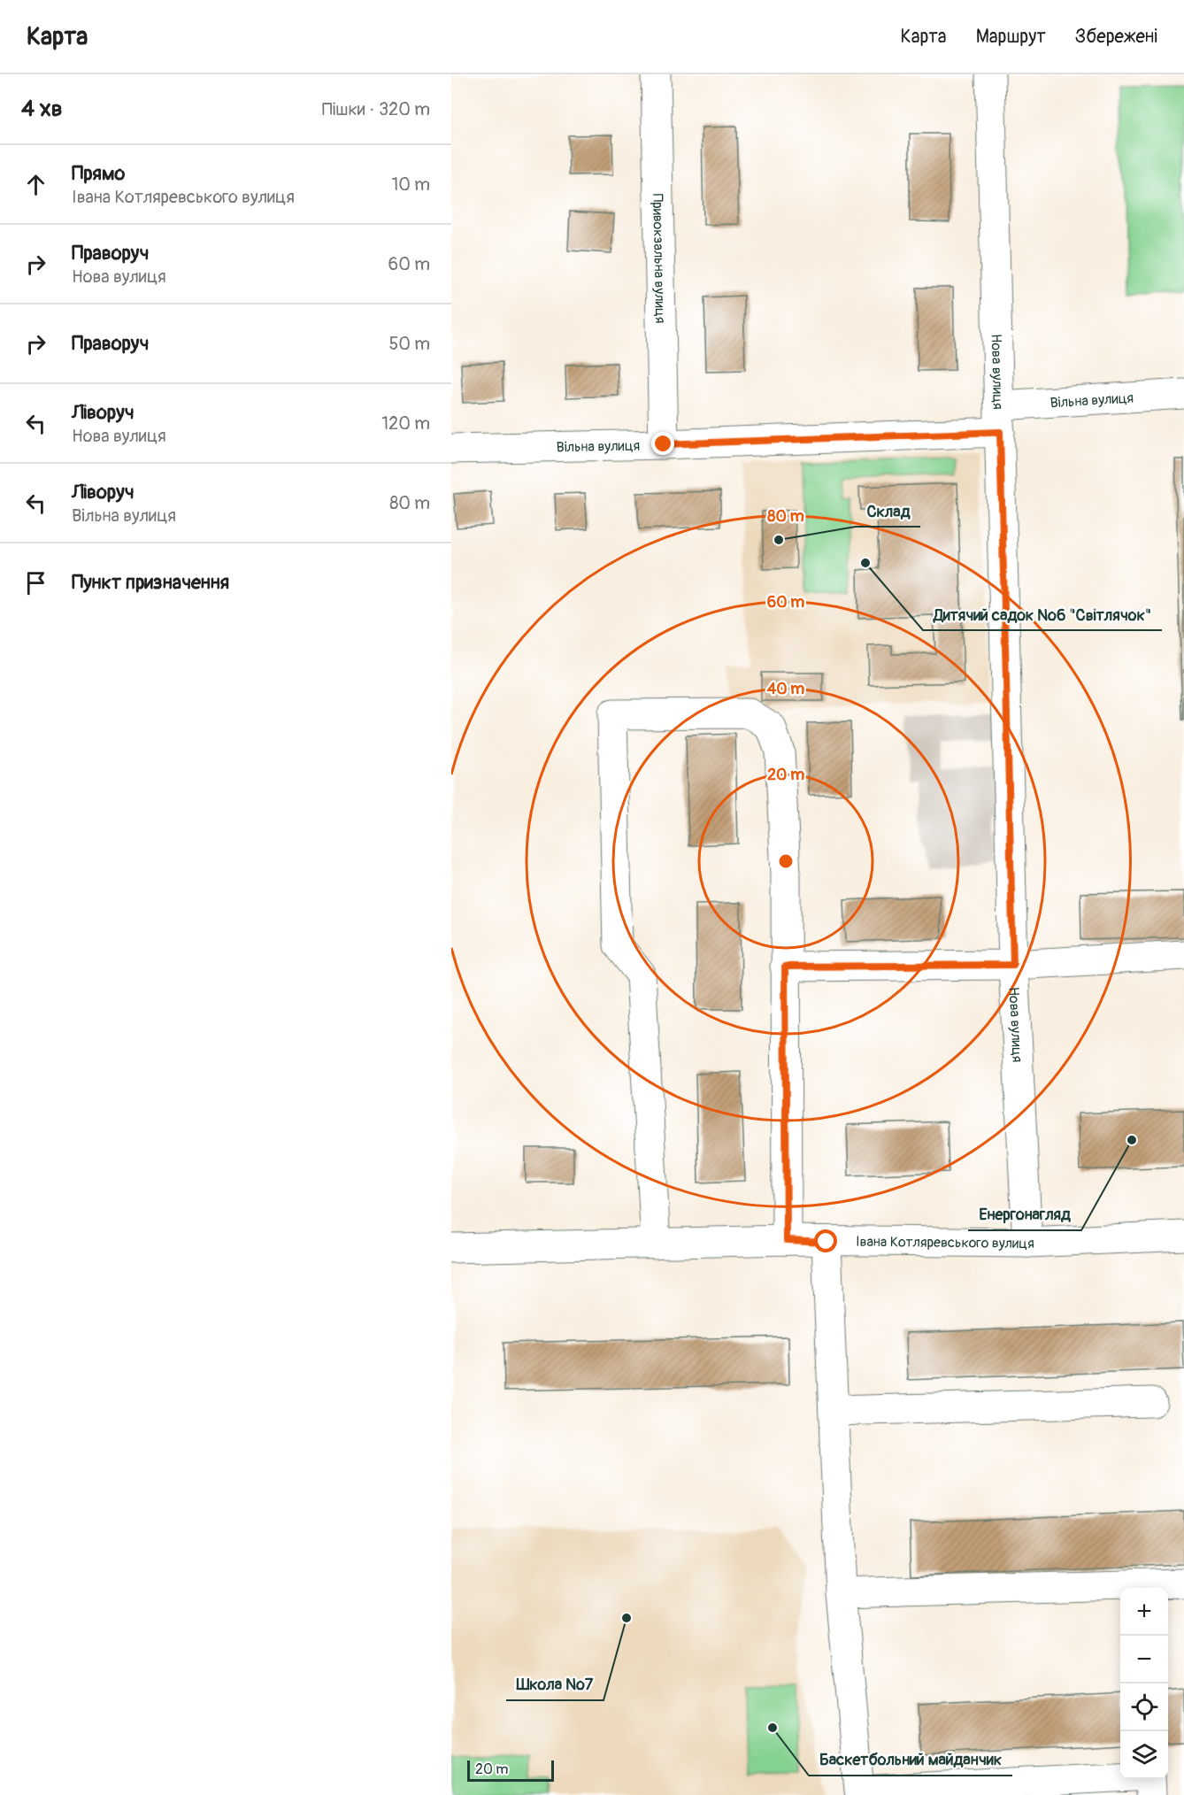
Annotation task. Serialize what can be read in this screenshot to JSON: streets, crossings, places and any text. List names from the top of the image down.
{
  "streets": {
    "street": [
      "Привокзальна вулиця",
      "Нова вулиця",
      "Вільна вулиця",
      "Івана Котляревського вулиця"
    ]
  },
  "crossings": [
    ["Привокзальна вулиця", "Вільна вулиця"],
    ["Нова вулиця", "Вільна вулиця"],
    ["Нова вулиця", "Івана Котляревського вулиця"]
  ],
  "places": [
    "Склад",
    "Дитячий садок №6 \"Світлячок\"",
    "Енергонагляд",
    "Школа №7",
    "Баскетбольний майданчик"
  ],
  "scale_bar": "20 m",
  "page": {
    "header": "Карта",
    "nav": ["Карта", "Маршрут", "Збережені"],
    "heading": ["4 хв", "Пішки · 320 m"],
    "list": [
      ["Прямо", "Івана Котляревського вулиця", "10 m"],
      ["Праворуч", "Нова вулиця", "60 m"],
      ["Праворуч", "50 m"],
      ["Ліворуч", "Нова вулиця", "120 m"],
      ["Ліворуч", "Вільна вулиця", "80 m"],
      "Пункт призначення"
    ],
    "map_buttons": ["+", "−"],
    "scale": "20 m"
  },
  "rings": [
    "80 m",
    "60 m",
    "40 m",
    "20 m"
  ]
}
